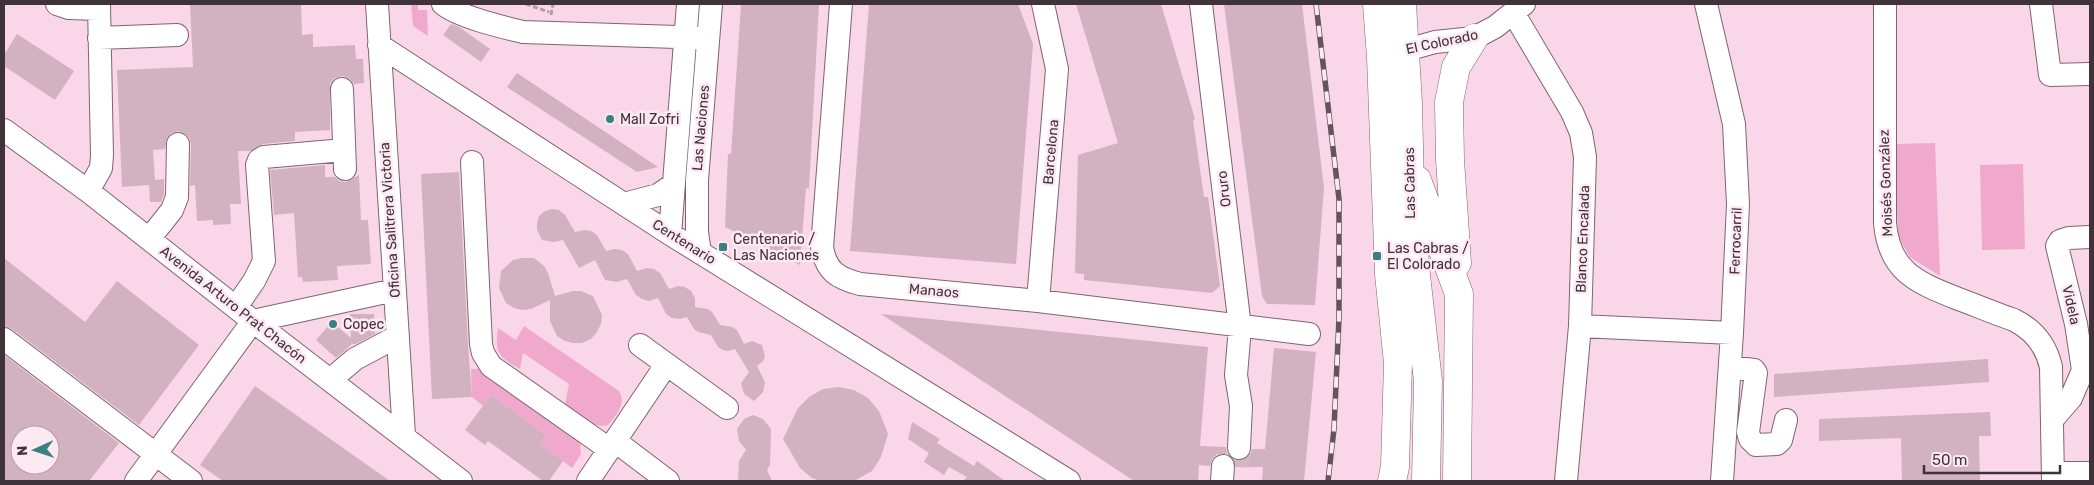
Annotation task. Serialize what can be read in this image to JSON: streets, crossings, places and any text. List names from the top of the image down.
{
  "streets": {
    "main road": ["Las Cabras"],
    "street": [
      "El Colorado",
      "Las Naciones",
      "Barcelona",
      "Moisés González",
      "Oruro",
      "Oficina Salitrera Victoria",
      "Blanco Encalada",
      "Ferrocarril",
      "Centenario",
      "Manaos",
      "Avenida Arturo Prat Chacón",
      "Videla"
    ]
  },
  "crossings": [
    ["El Colorado", "Las Cabras"],
    ["El Colorado", "Blanco Encalada"],
    ["Las Naciones", "Centenario"],
    ["Barcelona", "Manaos"],
    ["Moisés González", "Videla"],
    ["Oruro", "Manaos"],
    ["Oficina Salitrera Victoria", "Centenario"],
    ["Oficina Salitrera Victoria", "Avenida Arturo Prat Chacón"]
  ],
  "places": {
    "other": ["Mall Zofri", "Copec"],
    "transit": ["Centenario / Las Naciones", "Las Cabras / El Colorado"]
  },
  "scale_bar": "50 m",
  "north": "left"
}
